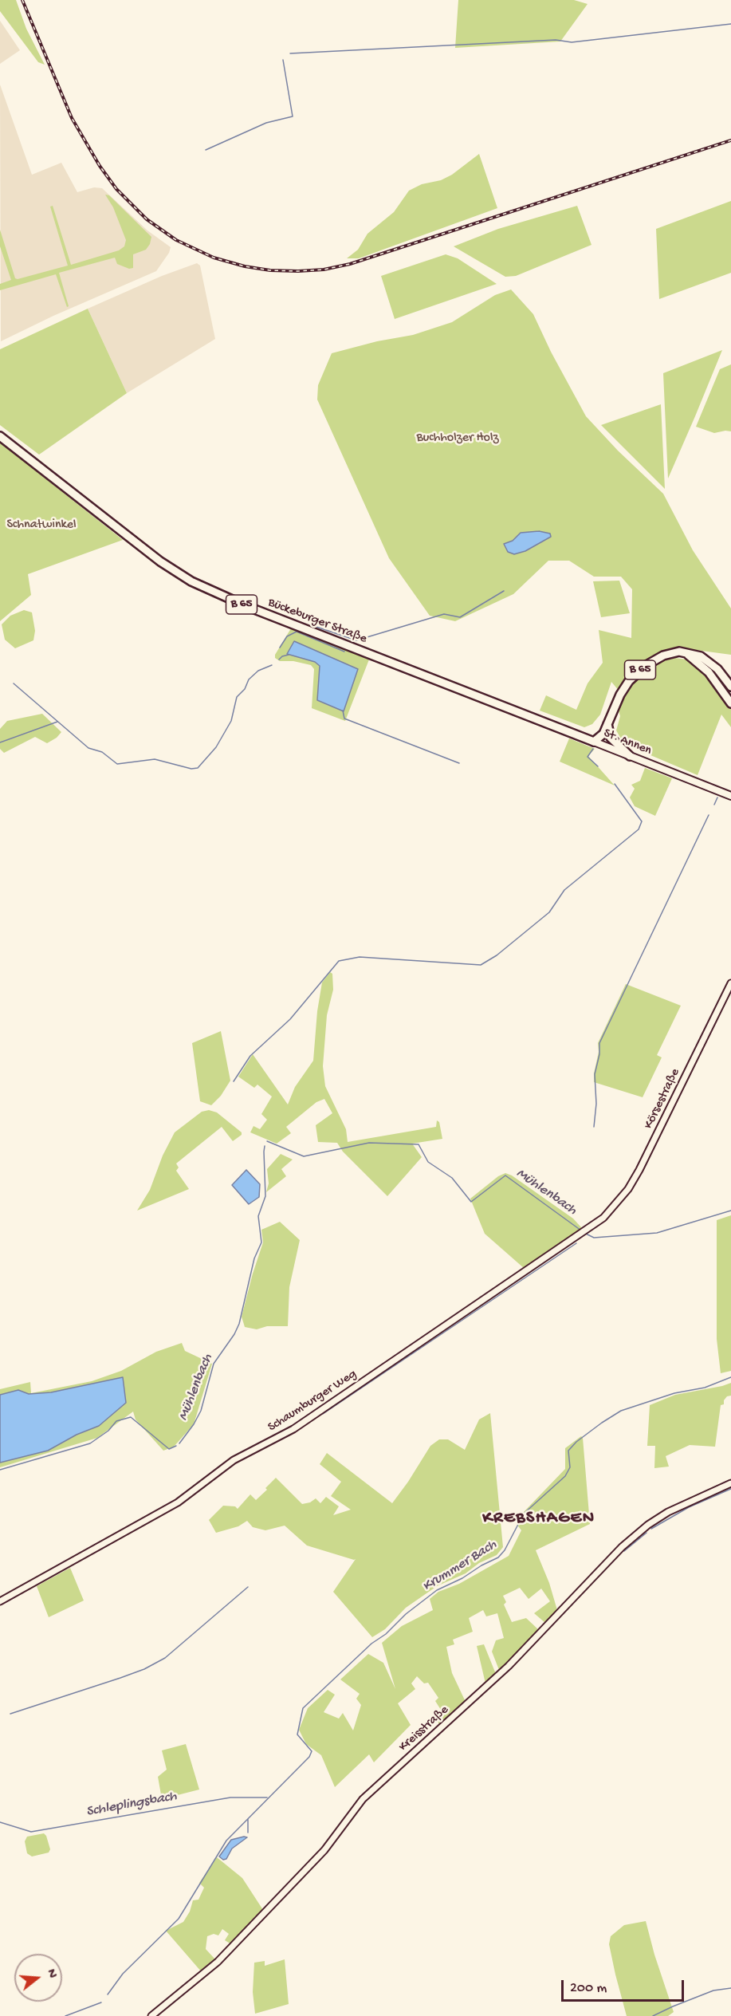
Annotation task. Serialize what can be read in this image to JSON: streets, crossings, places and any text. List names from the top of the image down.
{
  "streets": {
    "main road": ["B 65", "Bückeburger Straße", "St. Annen"],
    "street": ["Körsestraße", "Schaumburger Weg", "Kreisstraße"]
  },
  "crossings": [
    ["B 65", "St. Annen"],
    ["Bückeburger Straße", "St. Annen"],
    ["Körsestraße", "Schaumburger Weg"]
  ],
  "districts": ["KREBSHAGEN"],
  "water": ["Mühlenbach", "Krummer Bach", "Schleplingsbach"],
  "parks": ["Buchholzer Holz", "Schnatwinkel"],
  "scale_bar": "200 m",
  "north": "right"
}
